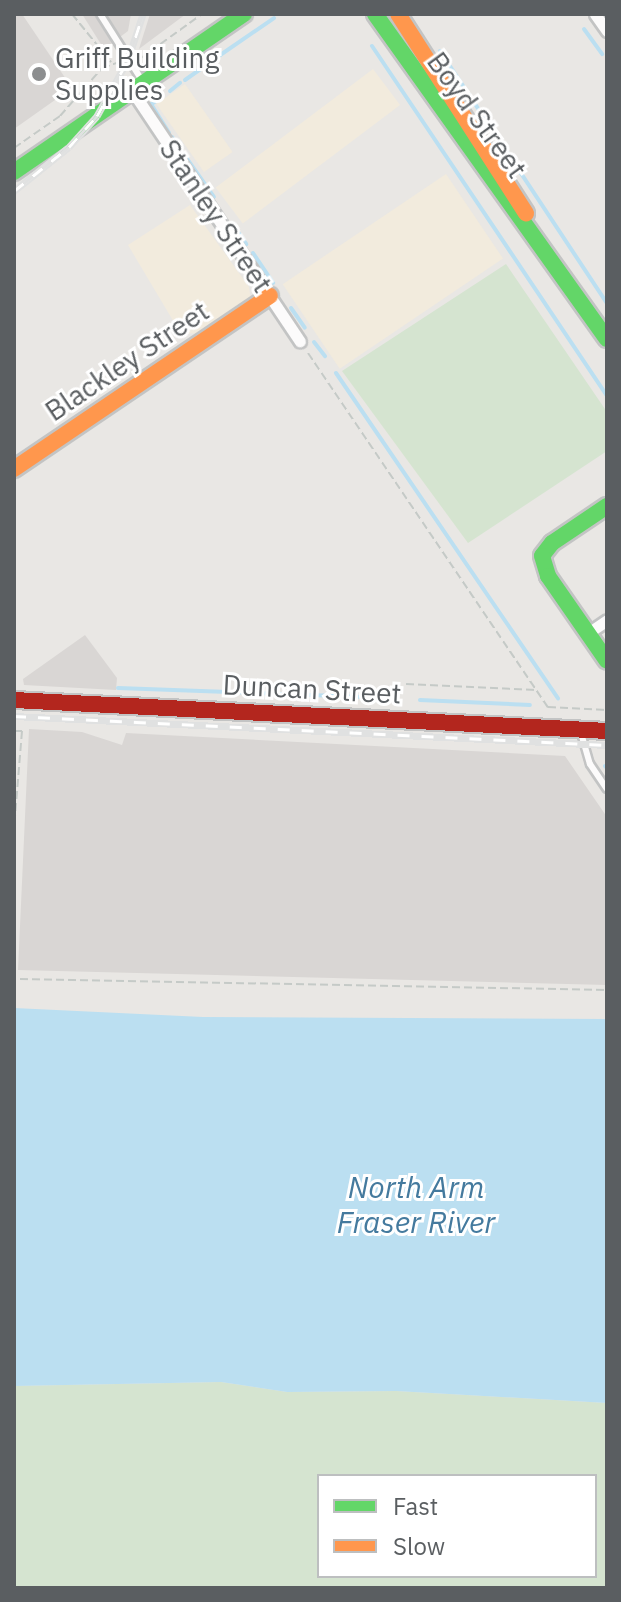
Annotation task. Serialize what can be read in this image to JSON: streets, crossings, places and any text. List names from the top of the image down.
{
  "streets": {
    "street": [
      "Boyd Street",
      "Stanley Street",
      "Blackley Street",
      "Duncan Street"
    ]
  },
  "crossings": [
    ["Stanley Street", "Blackley Street"]
  ],
  "water": ["North Arm Fraser River"],
  "places": ["Griff Building Supplies"],
  "legend": ["Fast", "Slow"]
}
